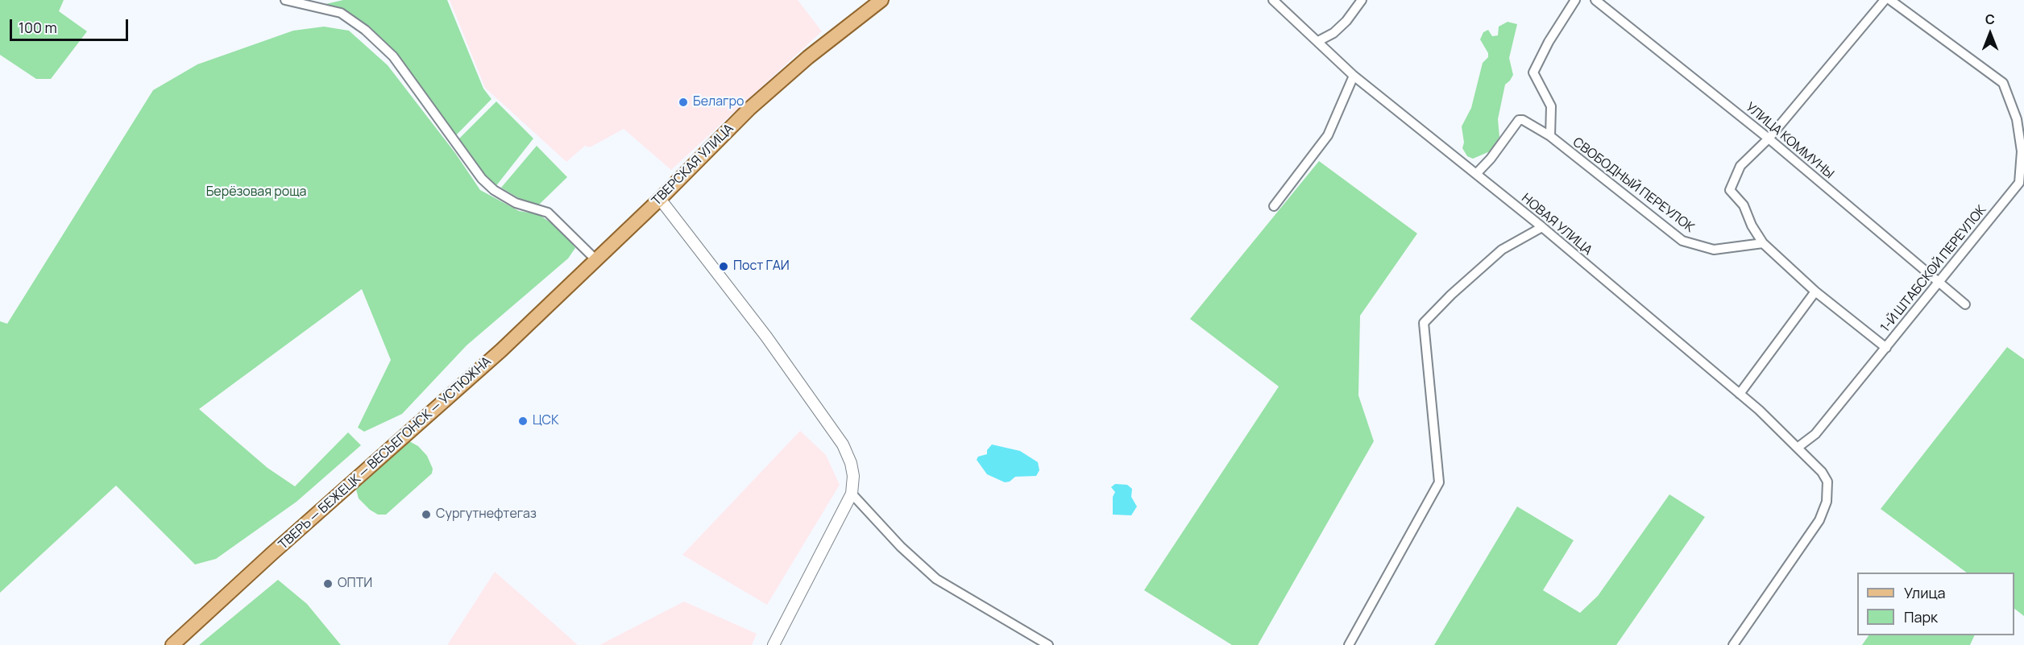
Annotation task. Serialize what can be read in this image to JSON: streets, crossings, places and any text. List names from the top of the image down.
{
  "streets": {
    "main road": ["ТВЕРСКАЯ УЛИЦА", "ТВЕРЬ — БЕЖЕЦК — ВЕСЬЕГОНСК — УСТЮЖНА"],
    "street": [
      "УЛИЦА КОММУНЫ",
      "СВОБОДНЫЙ ПЕРЕУЛОК",
      "НОВАЯ УЛИЦА",
      "1-Й ШТАБСКОЙ ПЕРЕУЛОК"
    ]
  },
  "crossings": [
    ["УЛИЦА КОММУНЫ", "1-Й ШТАБСКОЙ ПЕРЕУЛОК"],
    ["ТВЕРСКАЯ УЛИЦА", "ТВЕРЬ — БЕЖЕЦК — ВЕСЬЕГОНСК — УСТЮЖНА"],
    ["СВОБОДНЫЙ ПЕРЕУЛОК", "НОВАЯ УЛИЦА"],
    ["НОВАЯ УЛИЦА", "1-Й ШТАБСКОЙ ПЕРЕУЛОК"]
  ],
  "parks": ["Берёзовая роща"],
  "places": [
    "Белагро",
    "Пост ГАИ",
    "ЦСК",
    "Сургутнефтегаз",
    "ОПТИ"
  ],
  "legend": ["Улица", "Парк"],
  "scale_bar": "100 m",
  "north": "top"
}
